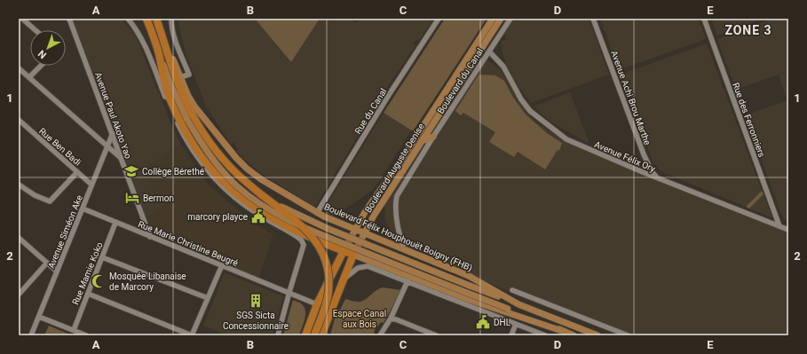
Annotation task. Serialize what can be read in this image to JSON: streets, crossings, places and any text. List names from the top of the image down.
{
  "streets": {
    "highway": ["Boulevard Auguste Denise", "Boulevard Félix Houphouët Boigny (FHB)"],
    "main road": ["Boulevard du Canal"],
    "street": [
      "Avenue Achi Brou Marthe",
      "Rue du Canal",
      "Avenue Paul Akoto Yao",
      "Rue des Ferronniers",
      "Rue Ben Badi",
      "Avenue Félix Ory",
      "Avenue Siméon Ake",
      "Rue Marie Christine Beugré",
      "Rue Mamie Koko"
    ]
  },
  "crossings": [
    ["Boulevard du Canal", "Avenue Félix Ory"],
    ["Boulevard du Canal", "Boulevard Félix Houphouët Boigny (FHB)"],
    ["Avenue Achi Brou Marthe", "Avenue Félix Ory"],
    ["Rue du Canal", "Boulevard Félix Houphouët Boigny (FHB)"],
    ["Avenue Paul Akoto Yao", "Avenue Siméon Ake"],
    ["Avenue Paul Akoto Yao", "Rue Marie Christine Beugré"],
    ["Rue des Ferronniers", "Avenue Félix Ory"],
    ["Rue Ben Badi", "Avenue Siméon Ake"],
    ["Boulevard Auguste Denise", "Boulevard Félix Houphouët Boigny (FHB)"],
    ["Avenue Siméon Ake", "Rue Marie Christine Beugré"],
    ["Rue Marie Christine Beugré", "Rue Mamie Koko"]
  ],
  "districts": ["ZONE 3"],
  "parks": ["Espace Canal aux Bois"],
  "places": {
    "school or university": ["Collège Bérethé"],
    "hotel": ["Bermon"],
    "public building": ["marcory playce", "DHL"],
    "mosque": ["Mosquée Libanaise de Marcory"],
    "building": ["SGS Sicta Concessionnaire"]
  },
  "north": "bottom left",
  "grid": {
    "columns": [
      "A",
      "B",
      "C",
      "D",
      "E"
    ],
    "rows": ["1", "2"]
  }
}
